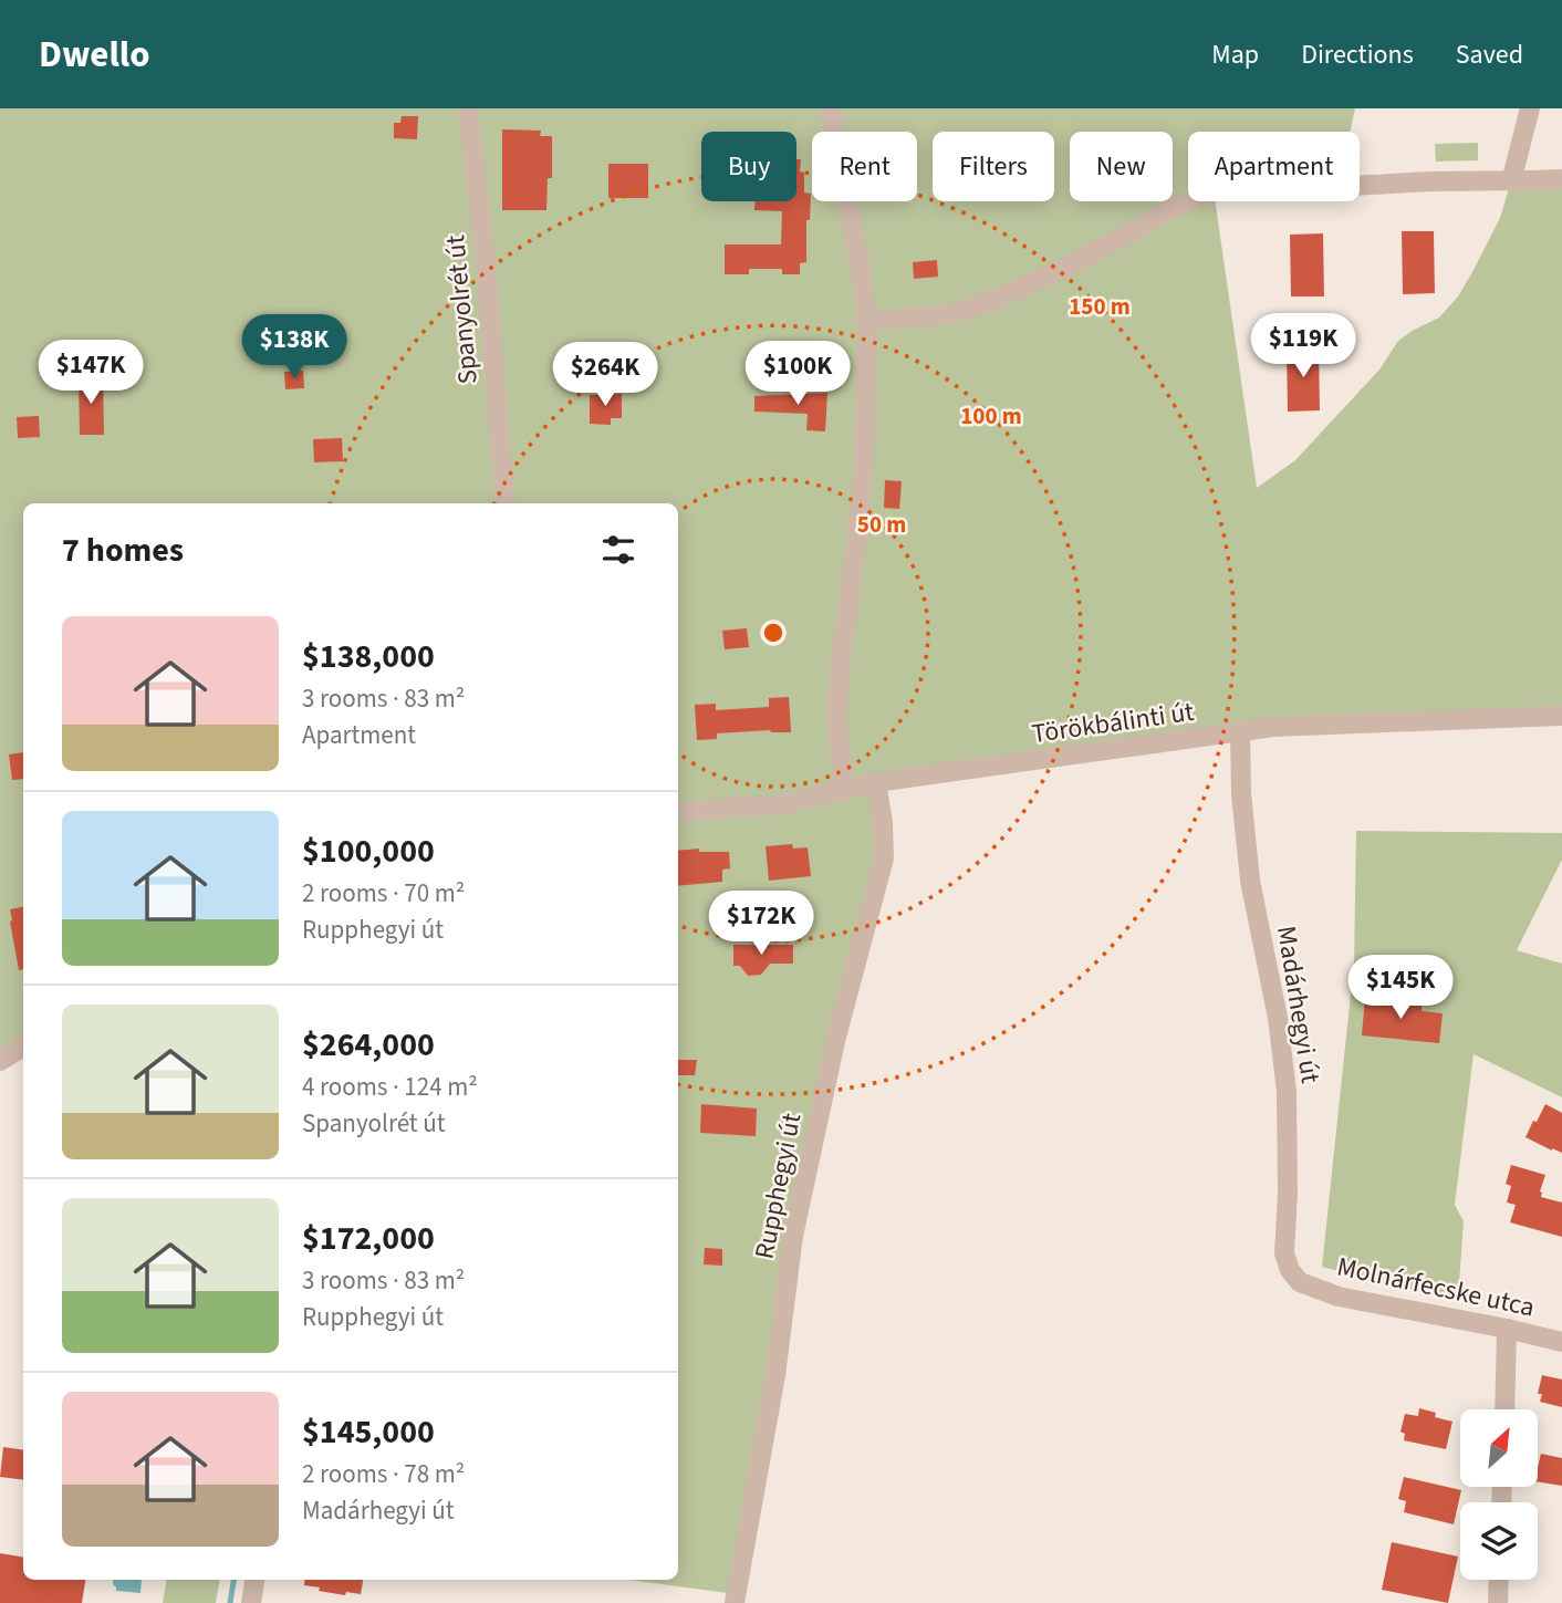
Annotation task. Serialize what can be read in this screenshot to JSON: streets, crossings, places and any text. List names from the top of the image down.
{
  "streets": {
    "street": [
      "Spanyolrét út",
      "Törökbálinti út",
      "Madárhegyi út",
      "Rupphegyi út",
      "Molnárfecske utca"
    ]
  },
  "crossings": [
    ["Törökbálinti út", "Madárhegyi út"],
    ["Törökbálinti út", "Rupphegyi út"],
    ["Madárhegyi út", "Molnárfecske utca"]
  ],
  "north": "top right",
  "page": {
    "header": "Dwello",
    "nav": ["Map", "Directions", "Saved"],
    "chip": [
      "Buy",
      "Rent",
      "Filters",
      "New",
      "Apartment"
    ],
    "price": [
      "$119K",
      "$138K",
      "$147K",
      "$100K",
      "$264K",
      "$172K",
      "$145K"
    ],
    "heading": "7 homes",
    "list": [
      {
        "name": "$138,000",
        "note": "3 rooms · 83 m² · Apartment"
      },
      {
        "name": "$100,000",
        "note": "2 rooms · 70 m² · Rupphegyi út"
      },
      {
        "name": "$264,000",
        "note": "4 rooms · 124 m² · Spanyolrét út"
      },
      {
        "name": "$172,000",
        "note": "3 rooms · 83 m² · Rupphegyi út"
      },
      {
        "name": "$145,000",
        "note": "2 rooms · 78 m² · Madárhegyi út"
      }
    ]
  },
  "rings": ["150 m", "100 m", "50 m"]
}
